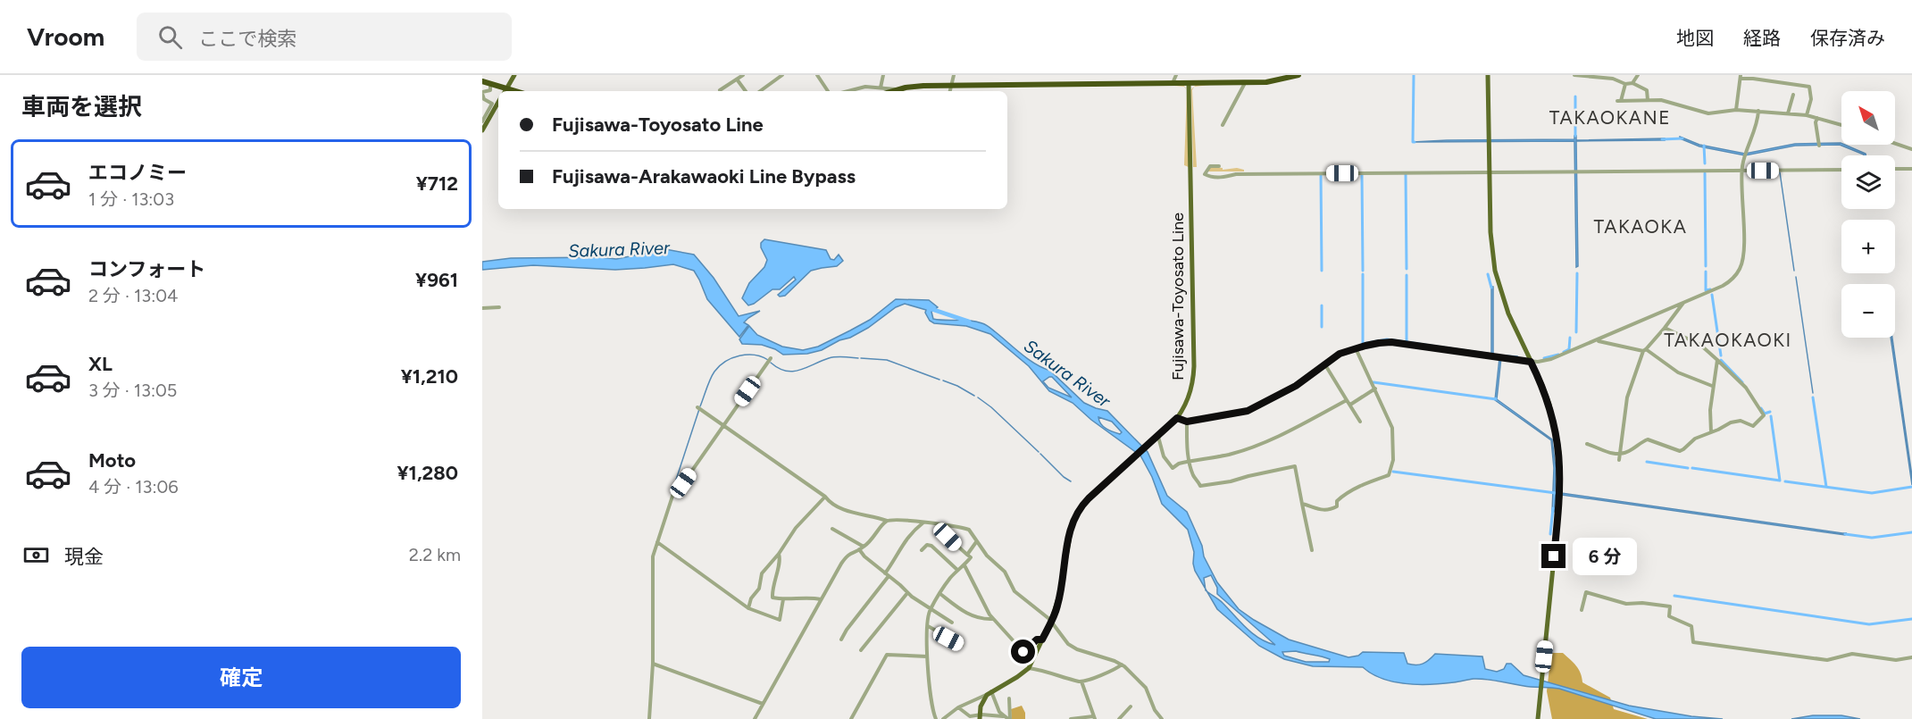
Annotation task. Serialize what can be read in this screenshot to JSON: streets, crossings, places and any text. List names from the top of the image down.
{
  "streets": {
    "main road": ["Fujisawa-Toyosato Line"]
  },
  "districts": ["TAKAOKANE", "TAKAOKA", "TAKAOKAOKI"],
  "water": ["Sakura River"],
  "north": "top left",
  "page": {
    "header": "Vroom",
    "search": "ここで検索",
    "nav": ["地図", "経路", "保存済み"],
    "heading": "車両を選択",
    "map_buttons": ["+", "−"],
    "banner": ["Fujisawa-Toyosato Line", "Fujisawa-Arakawaoki Line Bypass"],
    "list": [
      {
        "name": "エコノミー",
        "note": "1 分 · 13:03",
        "value": "¥712"
      },
      {
        "name": "コンフォート",
        "note": "2 分 · 13:04",
        "value": "¥961"
      },
      {
        "name": "XL",
        "note": "3 分 · 13:05",
        "value": "¥1,210"
      },
      {
        "name": "Moto",
        "note": "4 分 · 13:06",
        "value": "¥1,280"
      }
    ],
    "pay": ["現金", "2.2 km"],
    "bubble": "6 分",
    "buttons": "確定"
  }
}
